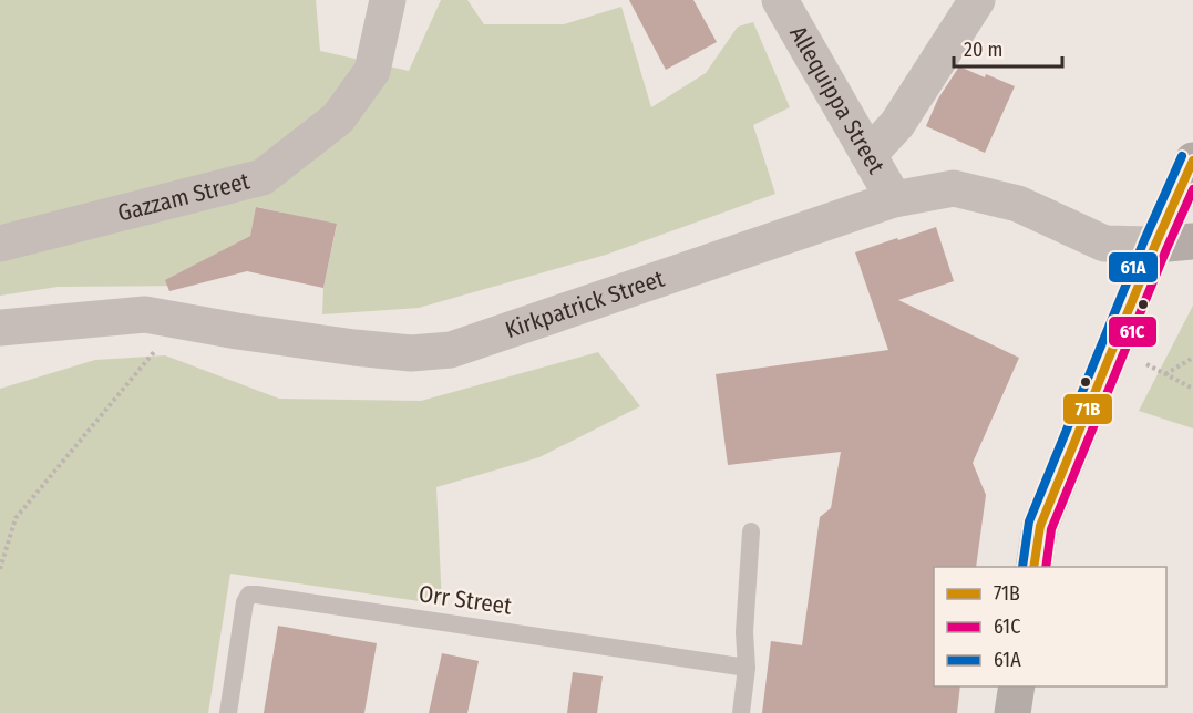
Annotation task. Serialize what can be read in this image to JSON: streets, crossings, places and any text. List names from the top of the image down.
{
  "streets": {
    "street": ["Allequippa Street", "Gazzam Street", "Kirkpatrick Street"],
    "lane": ["Orr Street"]
  },
  "crossings": [
    ["Allequippa Street", "Kirkpatrick Street"]
  ],
  "lines": ["transit line 61A", "transit line 71B", "transit line 61C"],
  "legend": ["71B", "61C", "61A"],
  "scale_bar": "20 m"
}
